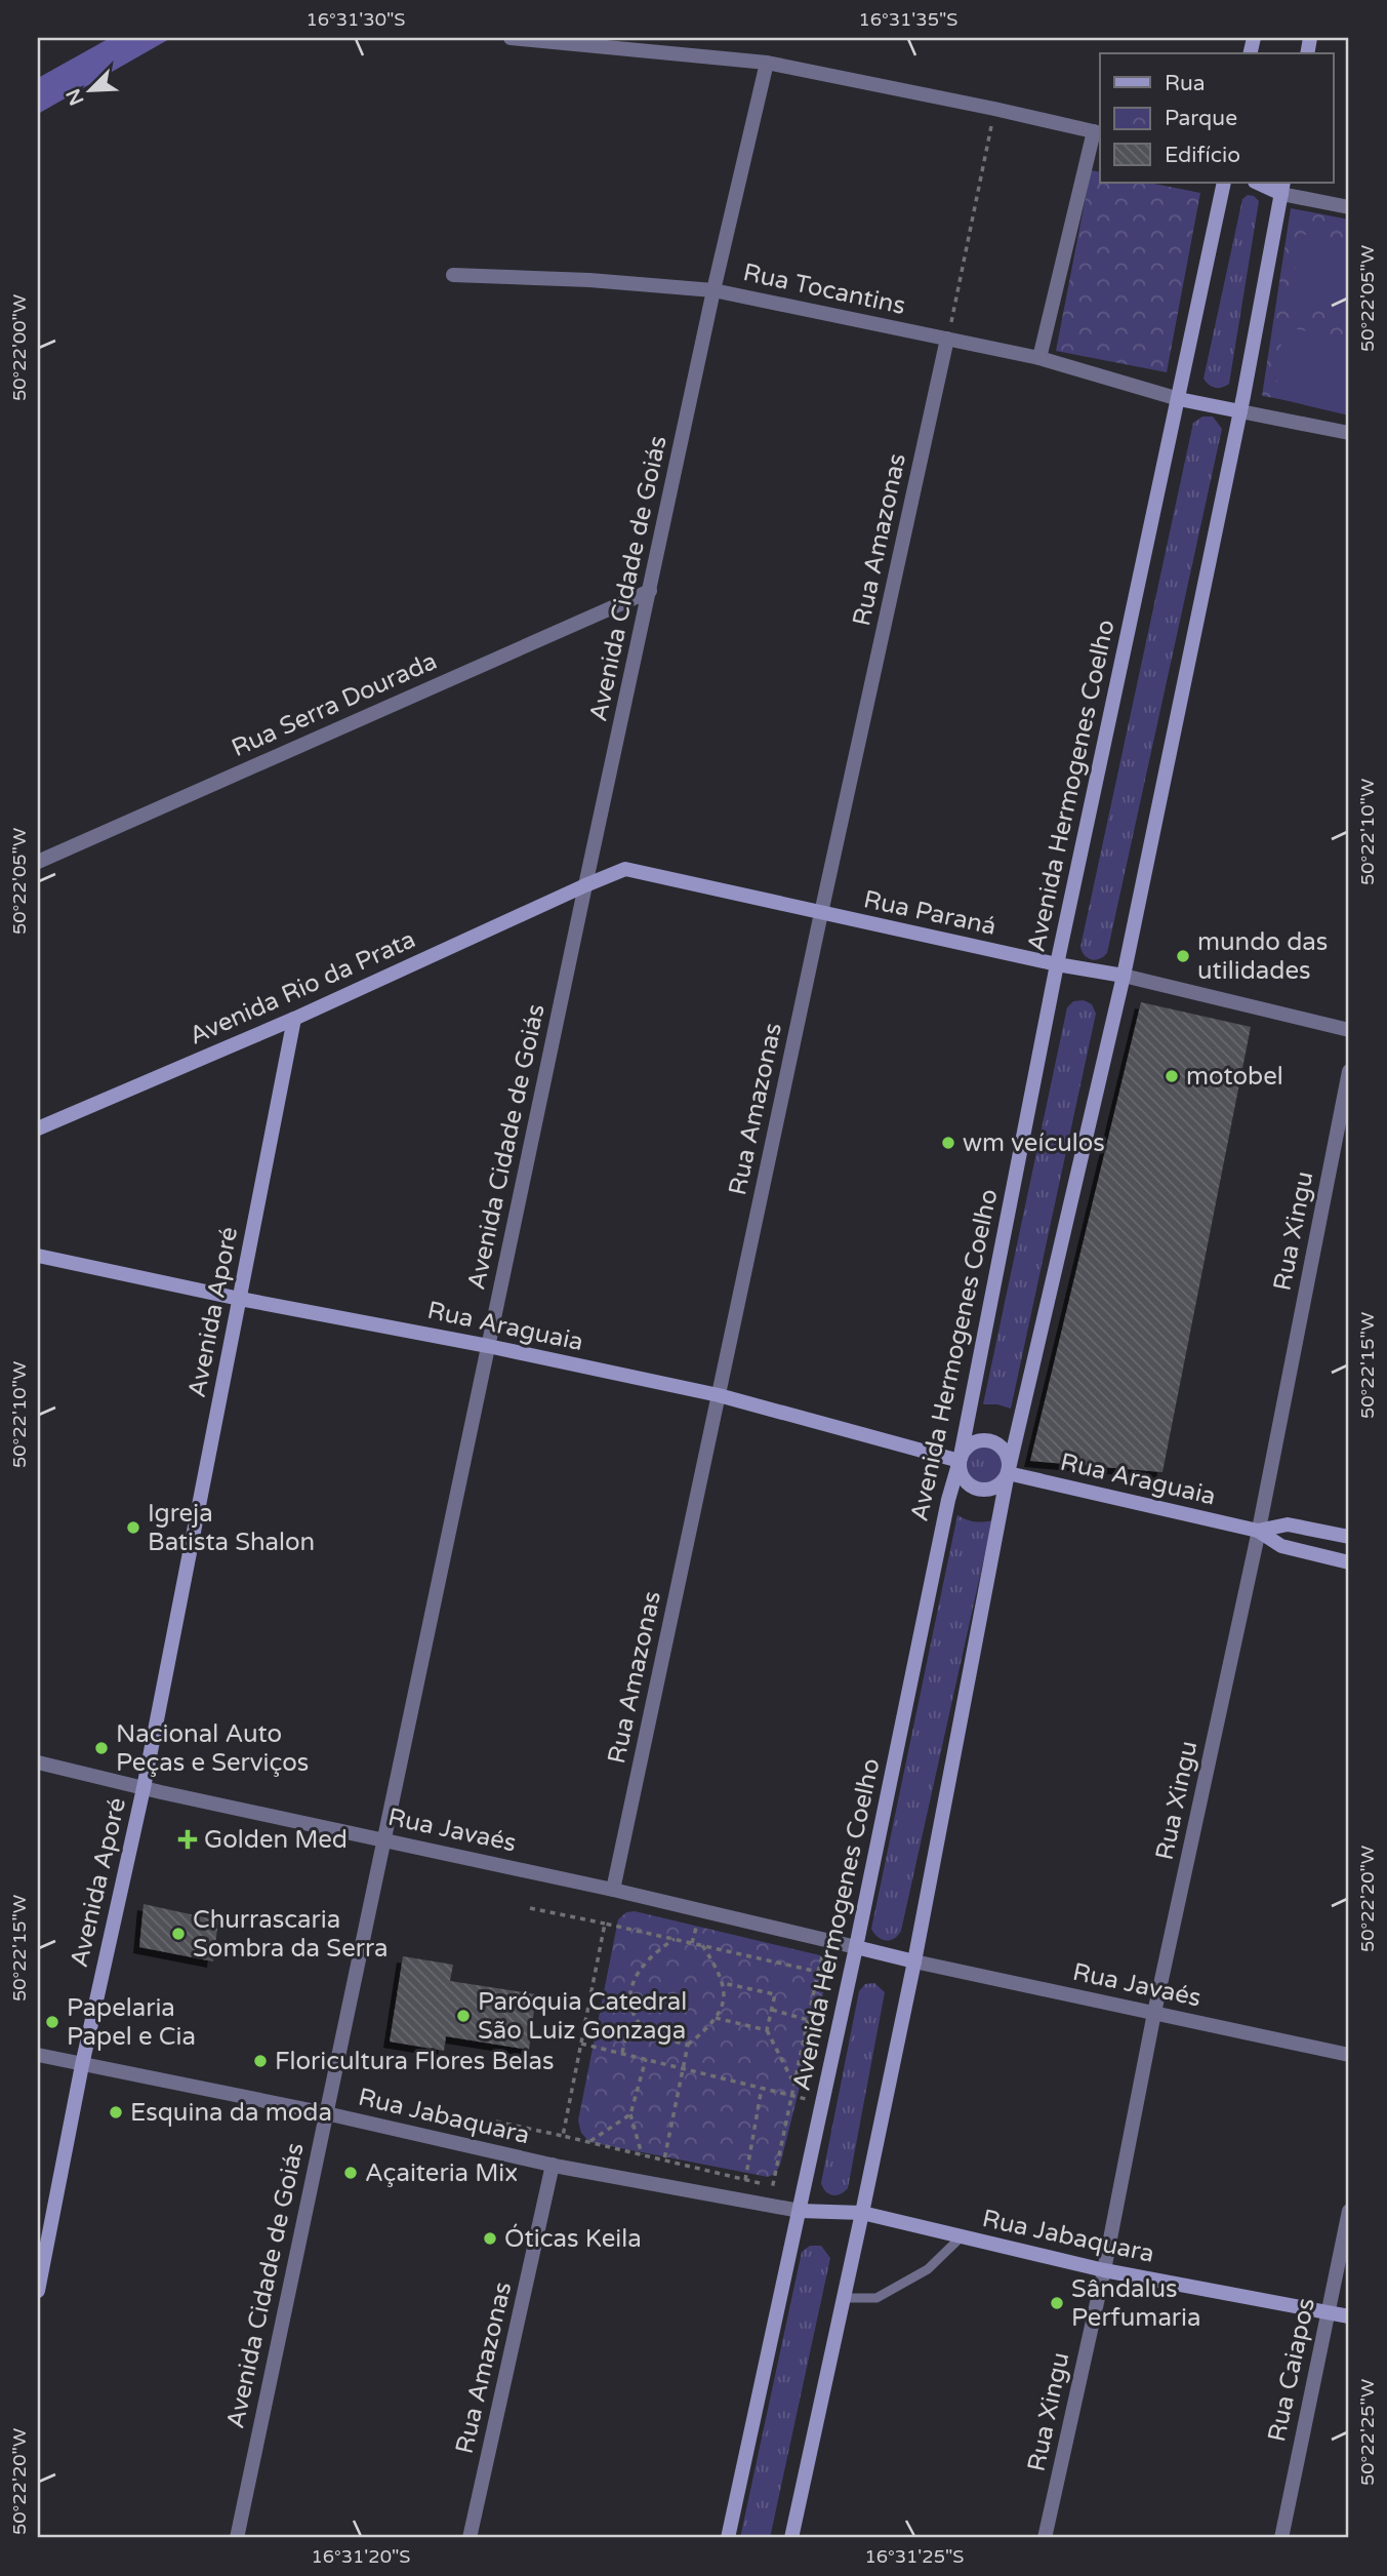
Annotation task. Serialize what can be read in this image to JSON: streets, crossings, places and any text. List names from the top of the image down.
{
  "streets": {
    "main road": [
      "Avenida Hermogenes Coelho",
      "Rua Paraná",
      "Avenida Rio da Prata",
      "Avenida Aporé",
      "Rua Araguaia",
      "Rua Jabaquara"
    ],
    "street": [
      "Rua Tocantins",
      "Rua Amazonas",
      "Avenida Cidade de Goiás",
      "Rua Serra Dourada",
      "Rua Xingu",
      "Rua Javaés",
      "Rua Caiapos"
    ]
  },
  "crossings": [
    ["Rua Tocantins", "Rua Amazonas"],
    ["Rua Tocantins", "Avenida Cidade de Goiás"],
    ["Rua Tocantins", "Avenida Hermogenes Coelho"],
    ["Rua Amazonas", "Rua Paraná"],
    ["Rua Amazonas", "Rua Araguaia"],
    ["Rua Amazonas", "Rua Javaés"],
    ["Rua Amazonas", "Rua Jabaquara"],
    ["Avenida Cidade de Goiás", "Rua Serra Dourada"],
    ["Avenida Cidade de Goiás", "Rua Paraná"],
    ["Avenida Cidade de Goiás", "Avenida Rio da Prata"],
    ["Avenida Cidade de Goiás", "Rua Araguaia"],
    ["Avenida Cidade de Goiás", "Rua Javaés"],
    ["Avenida Cidade de Goiás", "Rua Jabaquara"],
    ["Avenida Hermogenes Coelho", "Rua Paraná"],
    ["Avenida Hermogenes Coelho", "Rua Araguaia"],
    ["Avenida Hermogenes Coelho", "Rua Javaés"],
    ["Avenida Hermogenes Coelho", "Rua Jabaquara"],
    ["Rua Paraná", "Avenida Rio da Prata"],
    ["Avenida Rio da Prata", "Avenida Aporé"],
    ["Rua Xingu", "Rua Araguaia"],
    ["Rua Xingu", "Rua Javaés"],
    ["Rua Xingu", "Rua Jabaquara"],
    ["Avenida Aporé", "Rua Araguaia"],
    ["Avenida Aporé", "Rua Javaés"],
    ["Avenida Aporé", "Rua Jabaquara"],
    ["Rua Jabaquara", "Rua Caiapos"]
  ],
  "places": {
    "other": [
      "mundo das utilidades",
      "motobel",
      "wm veículos",
      "Igreja Batista Shalon",
      "Nacional Auto Peças e Serviços",
      "Churrascaria Sombra da Serra",
      "Paróquia Catedral São Luiz Gonzaga",
      "Papelaria Papel e Cia",
      "Floricultura Flores Belas",
      "Esquina da moda",
      "Açaiteria Mix",
      "Óticas Keila",
      "Sândalus Perfumaria"
    ],
    "health": ["Golden Med"]
  },
  "legend": ["Rua", "Parque", "Edifício"],
  "north": "bottom left",
  "coordinates": [
    "16°31'30\"S",
    "16°31'35\"S",
    "50°22'05\"W",
    "50°22'00\"W",
    "50°22'10\"W",
    "50°22'15\"W",
    "50°22'20\"W",
    "50°22'25\"W",
    "16°31'20\"S",
    "16°31'25\"S"
  ]
}
